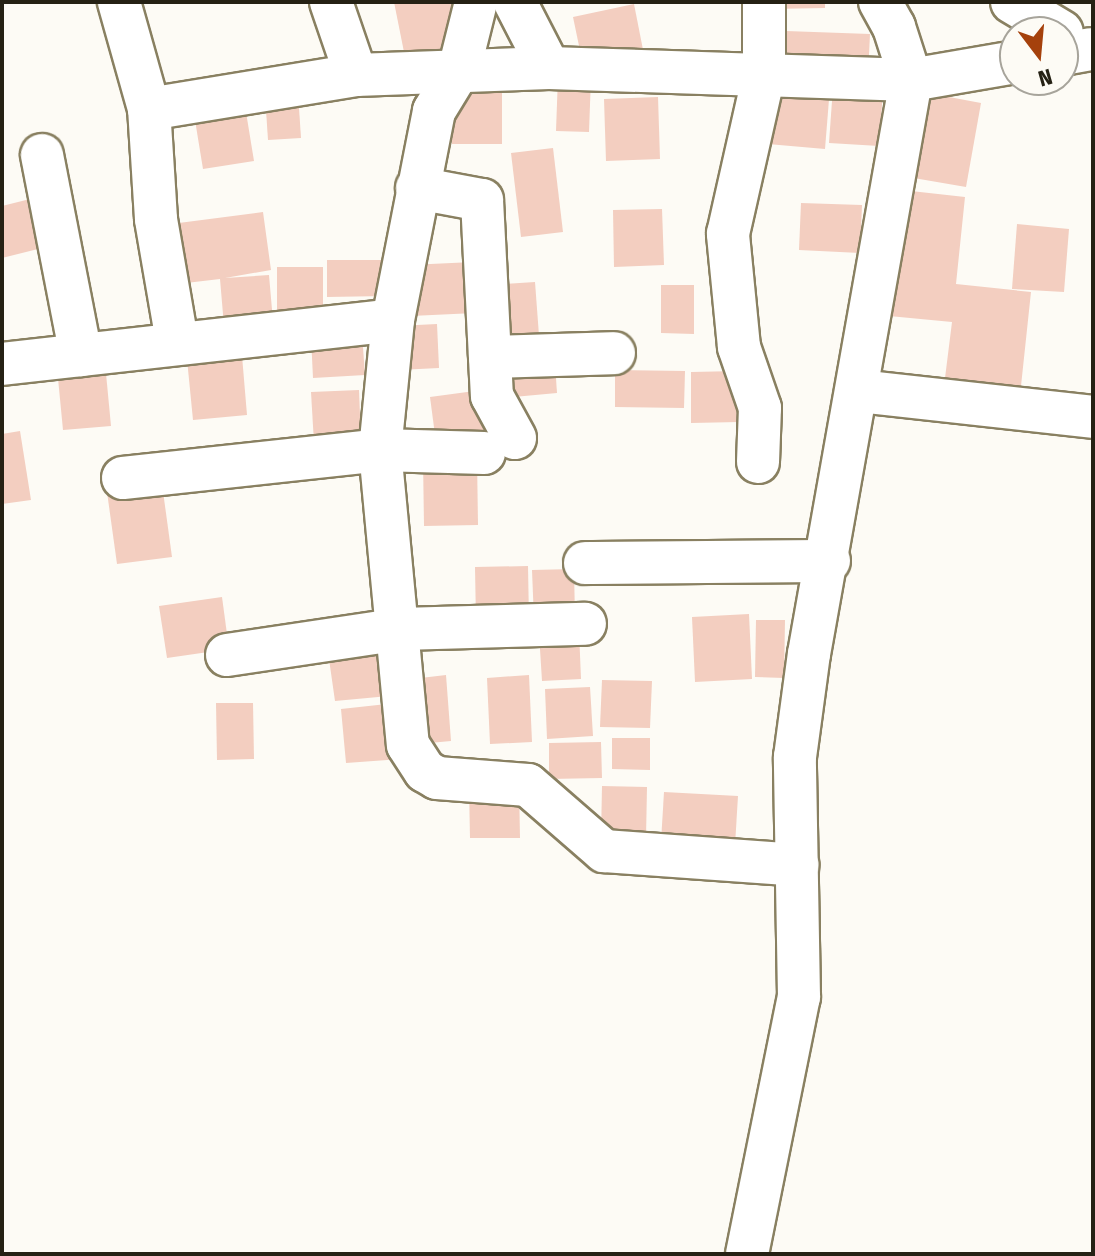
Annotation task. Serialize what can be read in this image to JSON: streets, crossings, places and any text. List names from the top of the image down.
{
  "north": "bottom"
}
